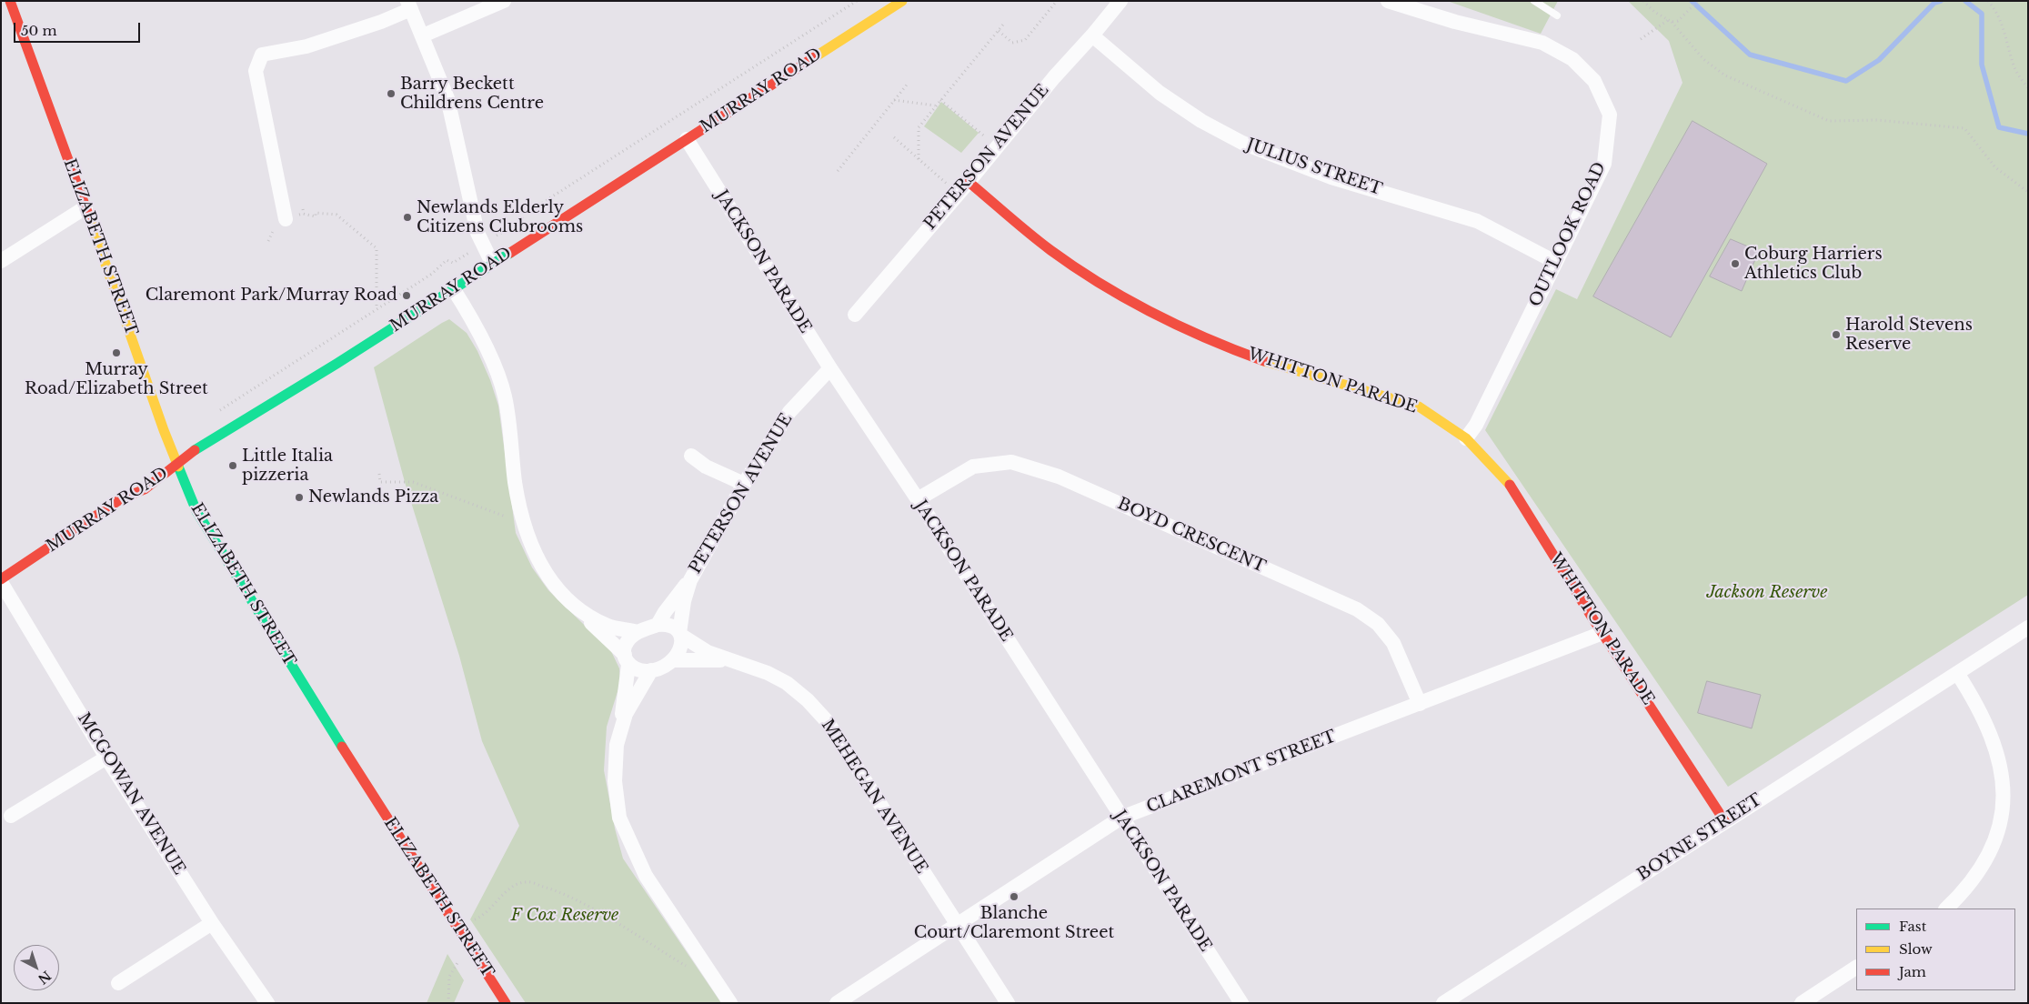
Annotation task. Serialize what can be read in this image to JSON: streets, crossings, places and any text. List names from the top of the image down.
{
  "streets": {
    "street": [
      "MURRAY ROAD",
      "PETERSON AVENUE",
      "JULIUS STREET",
      "OUTLOOK ROAD",
      "ELIZABETH STREET",
      "JACKSON PARADE",
      "WHITTON PARADE",
      "BOYD CRESCENT",
      "CLAREMONT STREET",
      "MCGOWAN AVENUE",
      "MEHEGAN AVENUE",
      "BOYNE STREET"
    ]
  },
  "crossings": [
    ["MURRAY ROAD", "ELIZABETH STREET"],
    ["MURRAY ROAD", "JACKSON PARADE"],
    ["MURRAY ROAD", "MCGOWAN AVENUE"],
    ["PETERSON AVENUE", "JULIUS STREET"],
    ["PETERSON AVENUE", "JACKSON PARADE"],
    ["PETERSON AVENUE", "WHITTON PARADE"],
    ["PETERSON AVENUE", "MEHEGAN AVENUE"],
    ["JULIUS STREET", "OUTLOOK ROAD"],
    ["OUTLOOK ROAD", "WHITTON PARADE"],
    ["JACKSON PARADE", "BOYD CRESCENT"],
    ["JACKSON PARADE", "CLAREMONT STREET"],
    ["WHITTON PARADE", "CLAREMONT STREET"],
    ["WHITTON PARADE", "BOYNE STREET"],
    ["BOYD CRESCENT", "CLAREMONT STREET"],
    ["CLAREMONT STREET", "MEHEGAN AVENUE"]
  ],
  "parks": ["Jackson Reserve", "F Cox Reserve"],
  "places": [
    "Barry Beckett Childrens Centre",
    "Newlands Elderly Citizens Clubrooms",
    "Coburg Harriers Athletics Club",
    "Claremont Park/Murray Road",
    "Harold Stevens Reserve",
    "Murray Road/Elizabeth Street",
    "Little Italia pizzeria",
    "Newlands Pizza",
    "Blanche Court/Claremont Street"
  ],
  "legend": ["Fast", "Slow", "Jam"],
  "scale_bar": "50 m",
  "north": "bottom right"
}
